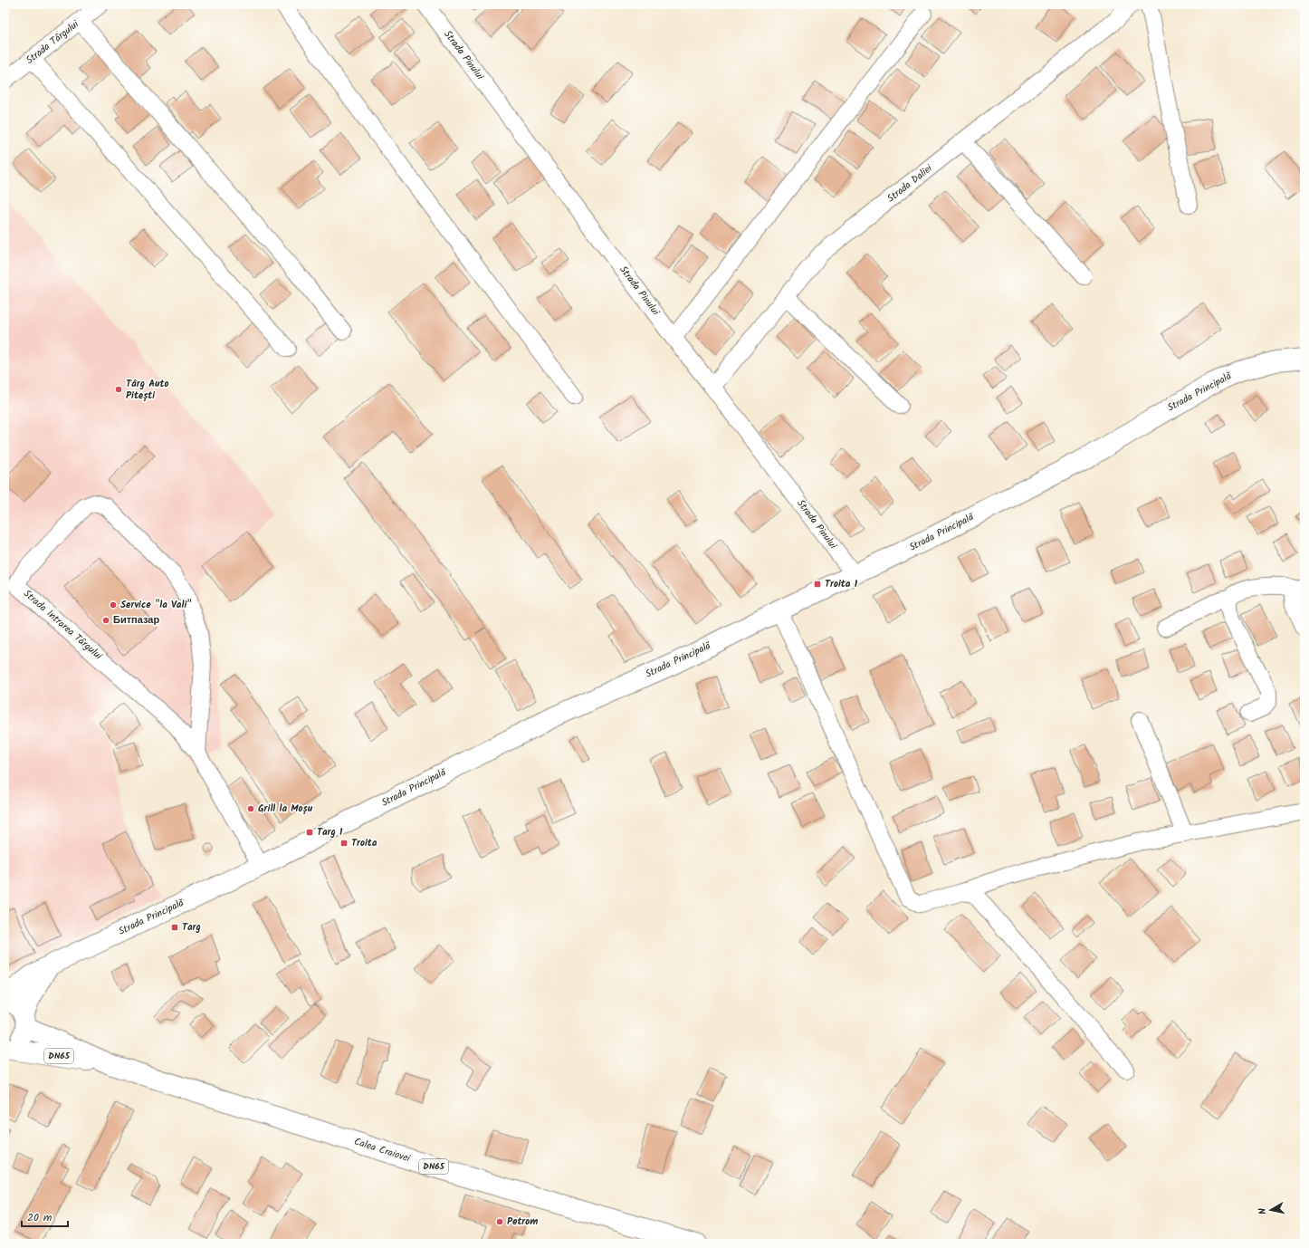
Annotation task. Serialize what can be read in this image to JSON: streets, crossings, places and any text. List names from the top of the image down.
{
  "streets": {
    "main road": ["Strada Principală", "DN65", "Calea Craiovei"],
    "street": [
      "Strada Târgului",
      "Strada Pinului",
      "Strada Daliei",
      "Strada Intrarea Târgului"
    ]
  },
  "crossings": [
    ["Strada Pinului", "Strada Daliei"],
    ["Strada Pinului", "Strada Principală"],
    ["Strada Principală", "Strada Intrarea Târgului"],
    ["DN65", "Calea Craiovei"]
  ],
  "places": {
    "other": [
      "Târg Auto Pitești",
      "Service \"la Vali\"",
      "Битпазар",
      "Grill la Moșu",
      "Petrom"
    ],
    "transit": [
      "Troita 1",
      "Targ 1",
      "Troita",
      "Targ"
    ]
  },
  "scale_bar": "20 m",
  "north": "left"
}
